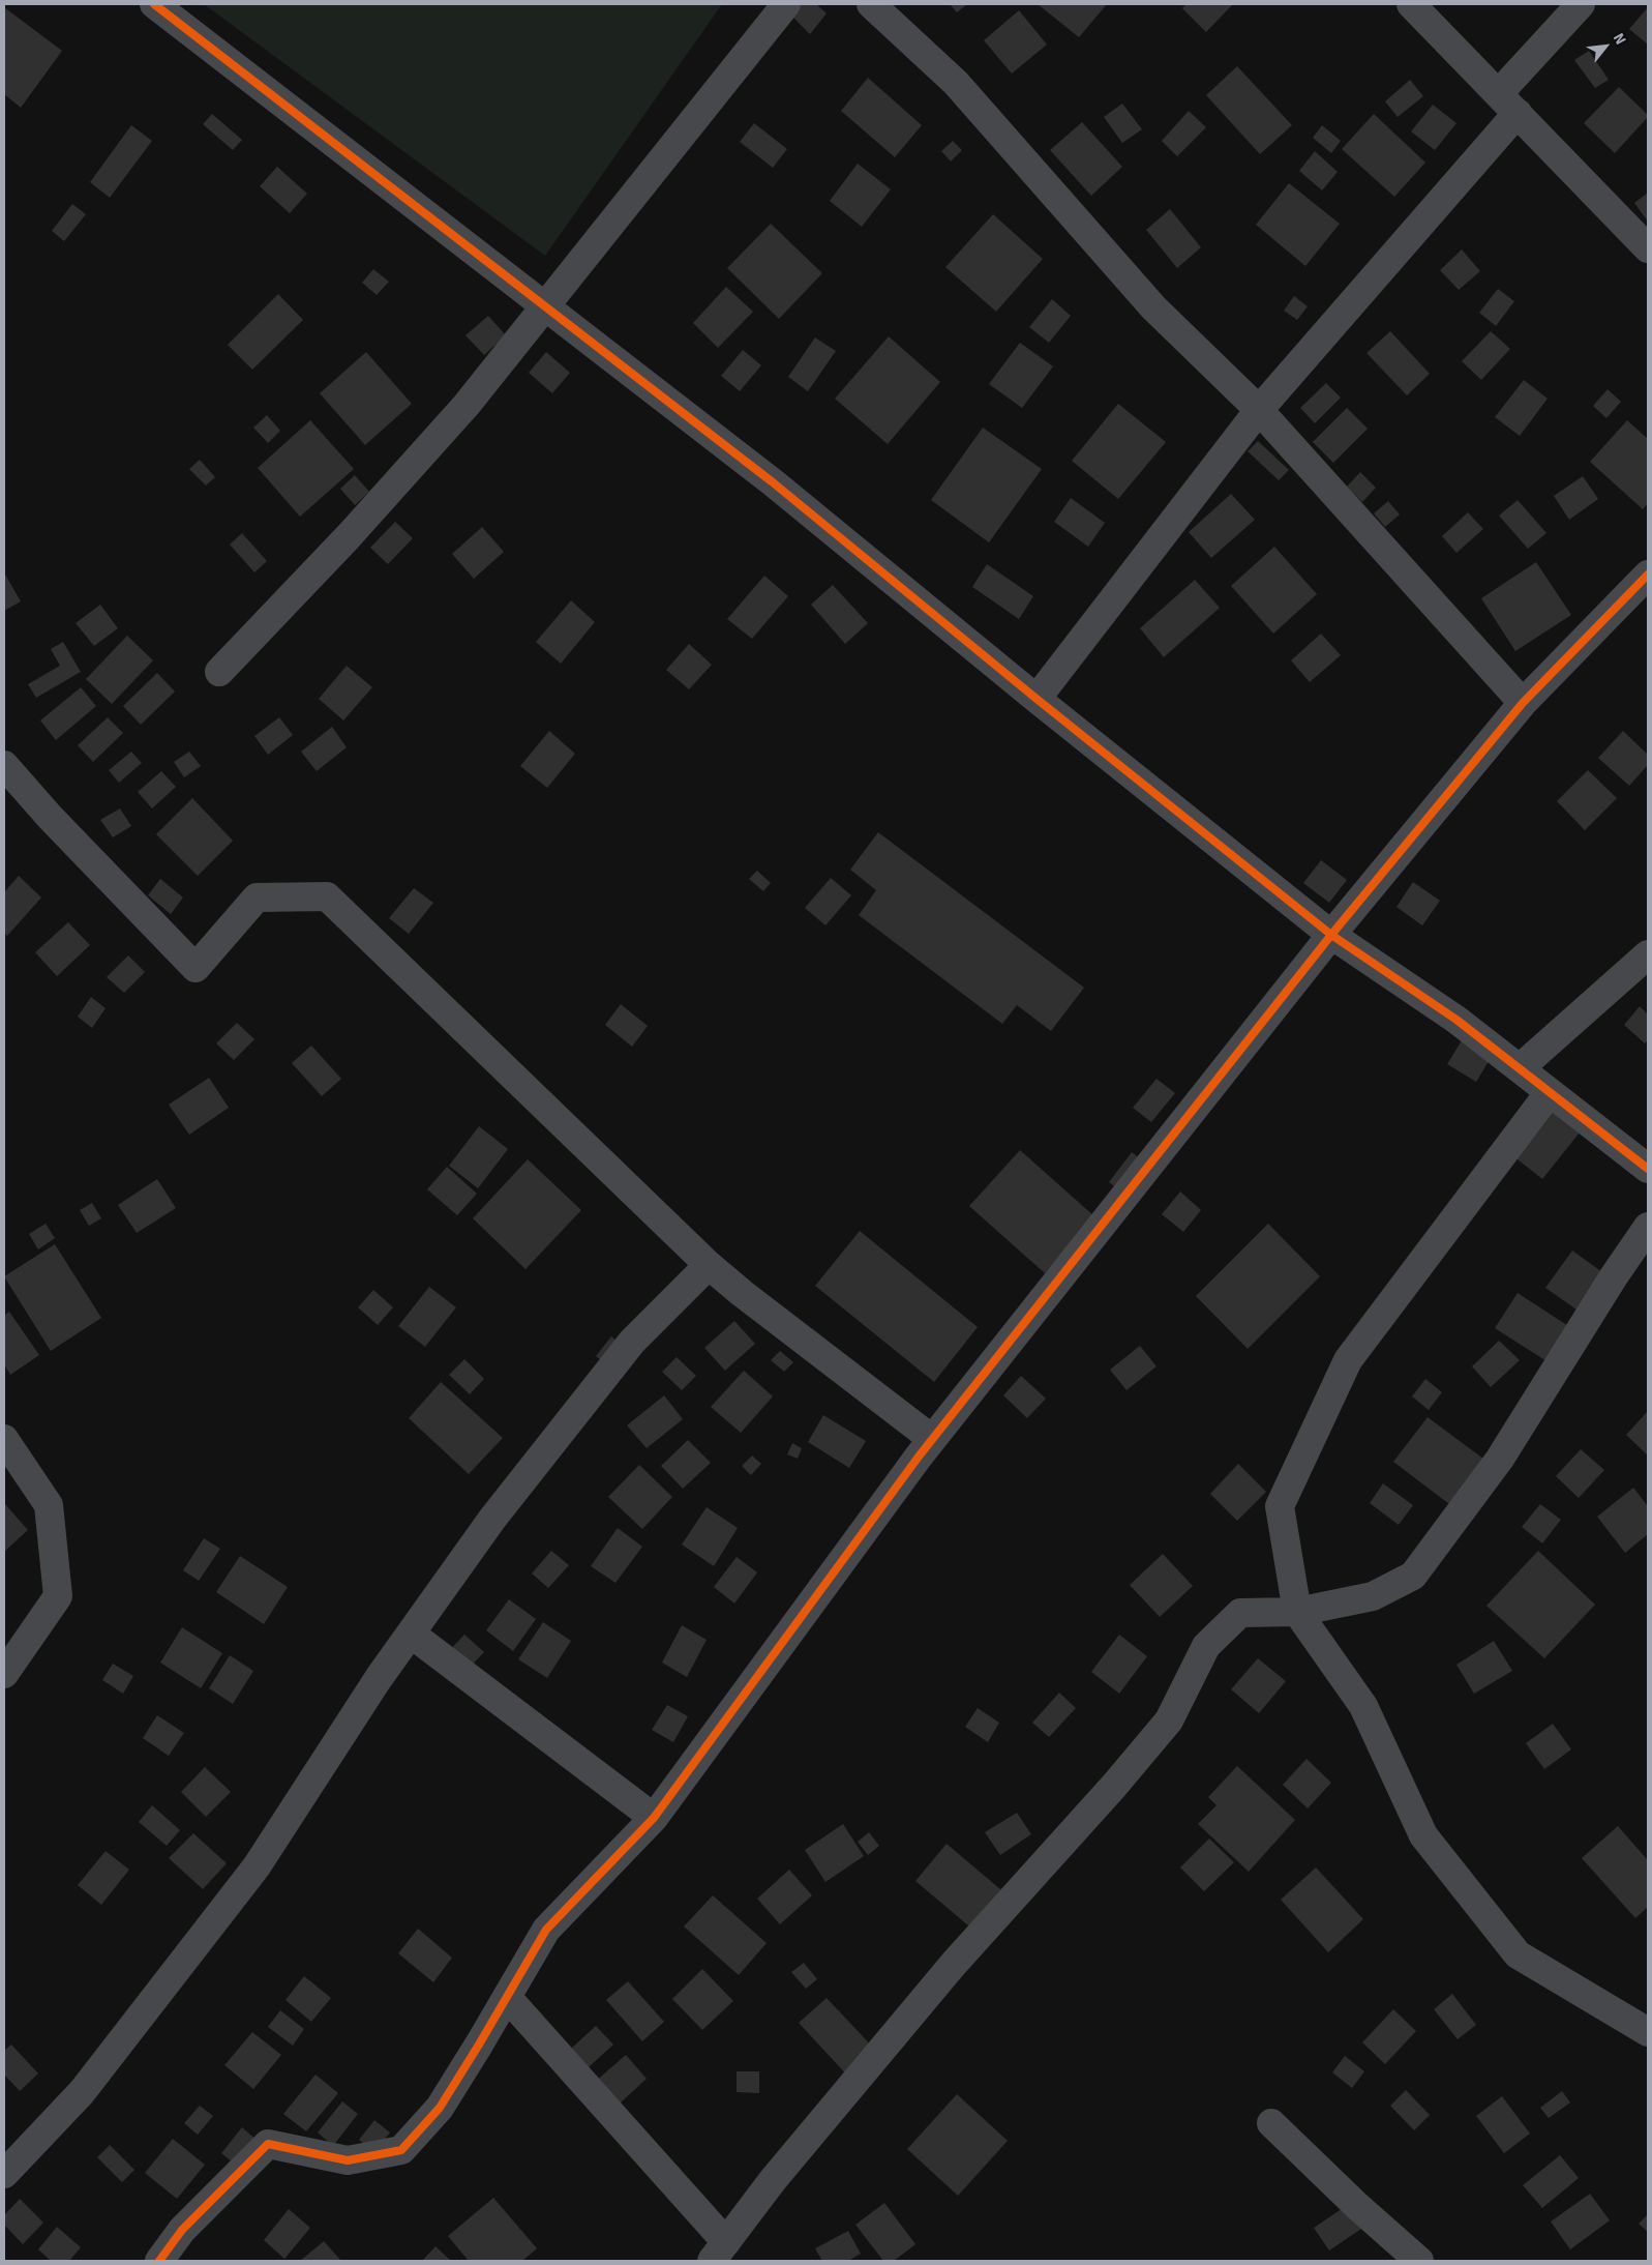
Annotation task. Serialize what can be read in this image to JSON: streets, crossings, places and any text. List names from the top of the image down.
{
  "north": "top right"
}
